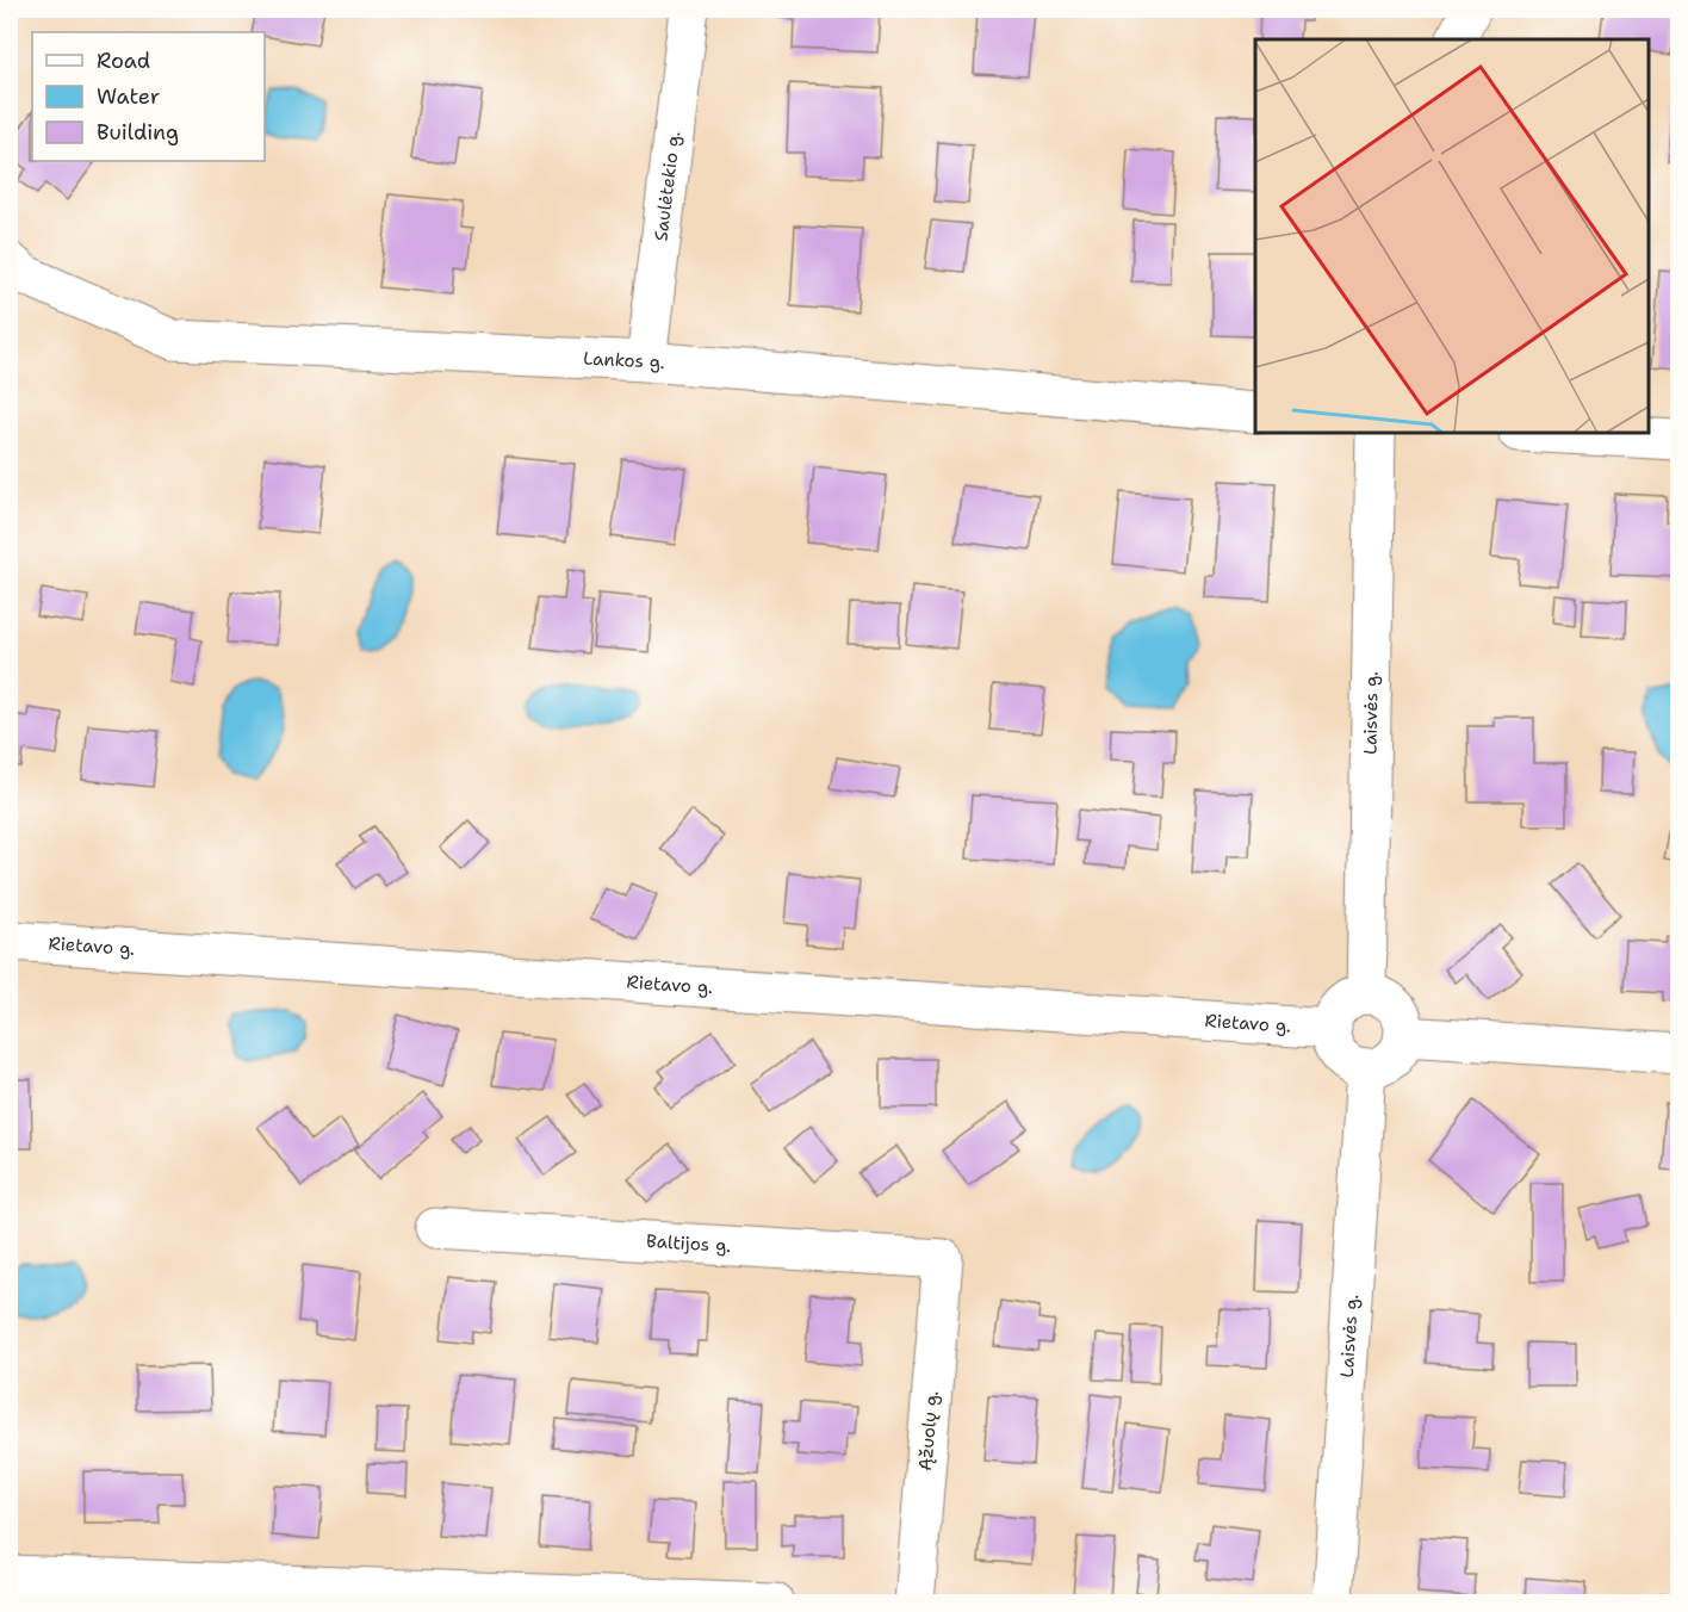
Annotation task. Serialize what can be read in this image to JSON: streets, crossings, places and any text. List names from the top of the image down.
{
  "streets": {
    "street": [
      "Saulėtekio g.",
      "Lankos g.",
      "Laisvės g.",
      "Rietavo g.",
      "Baltijos g.",
      "Ąžuolų g."
    ]
  },
  "crossings": [
    ["Saulėtekio g.", "Lankos g."],
    ["Laisvės g.", "Rietavo g."],
    ["Baltijos g.", "Ąžuolų g."]
  ],
  "legend": ["Road", "Water", "Building"]
}
